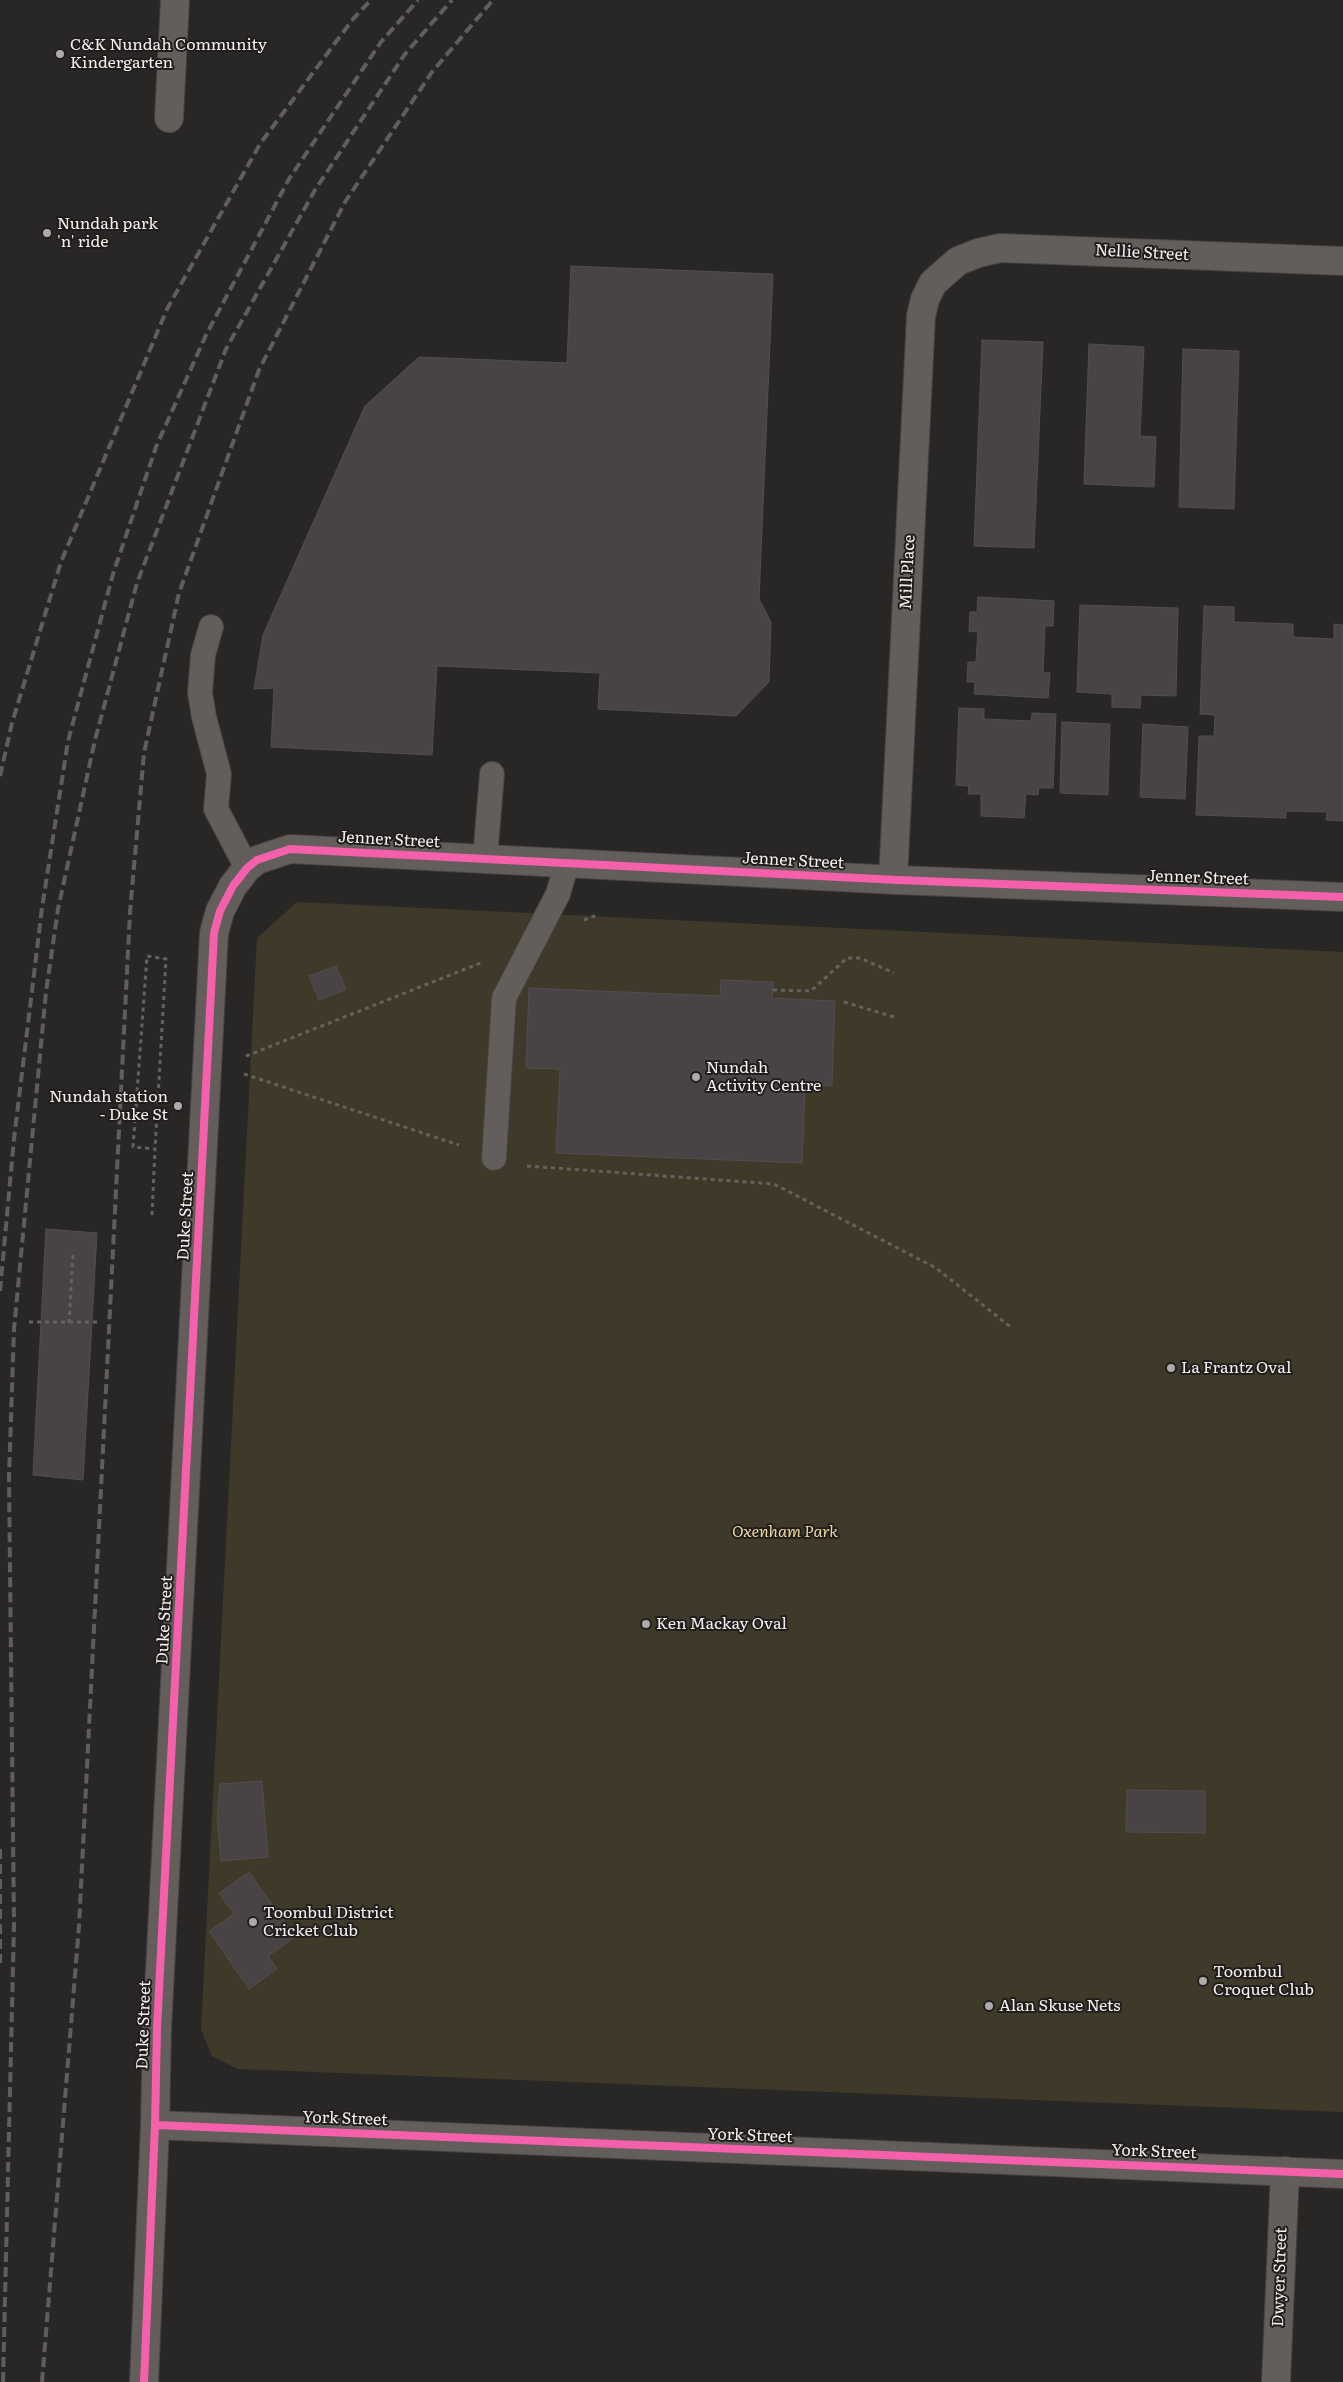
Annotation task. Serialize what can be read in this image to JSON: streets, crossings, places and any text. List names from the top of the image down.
{
  "streets": {
    "street": [
      "Nellie Street",
      "Mill Place",
      "Jenner Street",
      "Duke Street",
      "York Street",
      "Dwyer Street"
    ]
  },
  "crossings": [
    ["Nellie Street", "Mill Place"],
    ["Mill Place", "Jenner Street"],
    ["Jenner Street", "Duke Street"],
    ["Duke Street", "York Street"],
    ["York Street", "Dwyer Street"]
  ],
  "parks": ["Oxenham Park"],
  "places": [
    "C&K Nundah Community Kindergarten",
    "Nundah park 'n' ride",
    "Nundah Activity Centre",
    "Nundah station - Duke St",
    "La Frantz Oval",
    "Ken Mackay Oval",
    "Toombul District Cricket Club",
    "Toombul Croquet Club",
    "Alan Skuse Nets"
  ]
}
